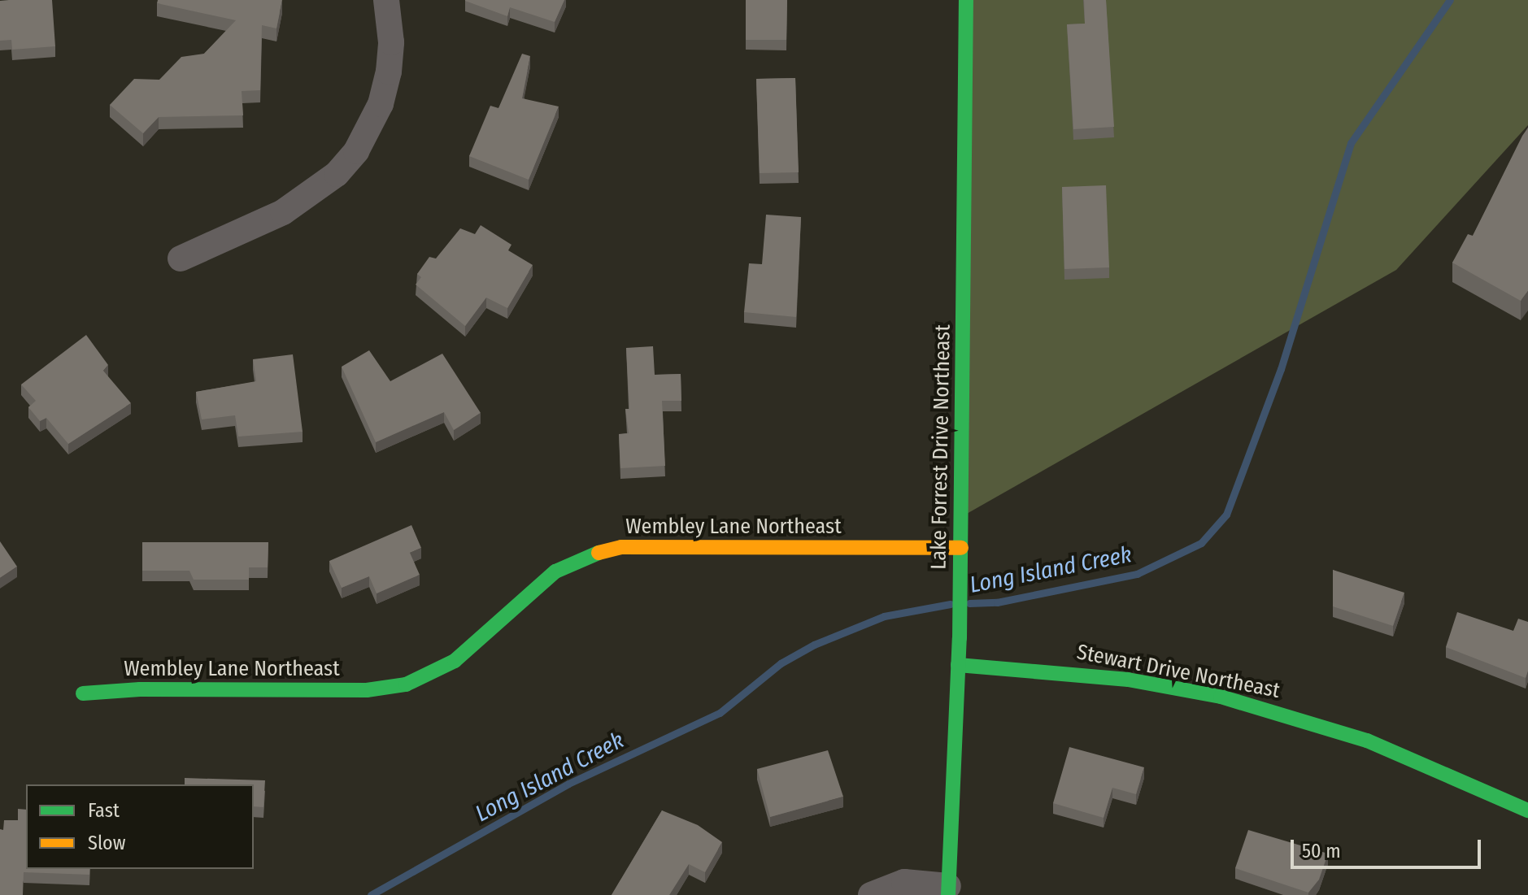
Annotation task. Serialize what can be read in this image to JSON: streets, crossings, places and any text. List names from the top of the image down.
{
  "streets": {
    "street": ["Lake Forrest Drive Northeast", "Wembley Lane Northeast", "Stewart Drive Northeast"]
  },
  "crossings": [
    ["Lake Forrest Drive Northeast", "Wembley Lane Northeast"],
    ["Lake Forrest Drive Northeast", "Stewart Drive Northeast"]
  ],
  "water": ["Long Island Creek"],
  "legend": ["Fast", "Slow"],
  "scale_bar": "50 m"
}
